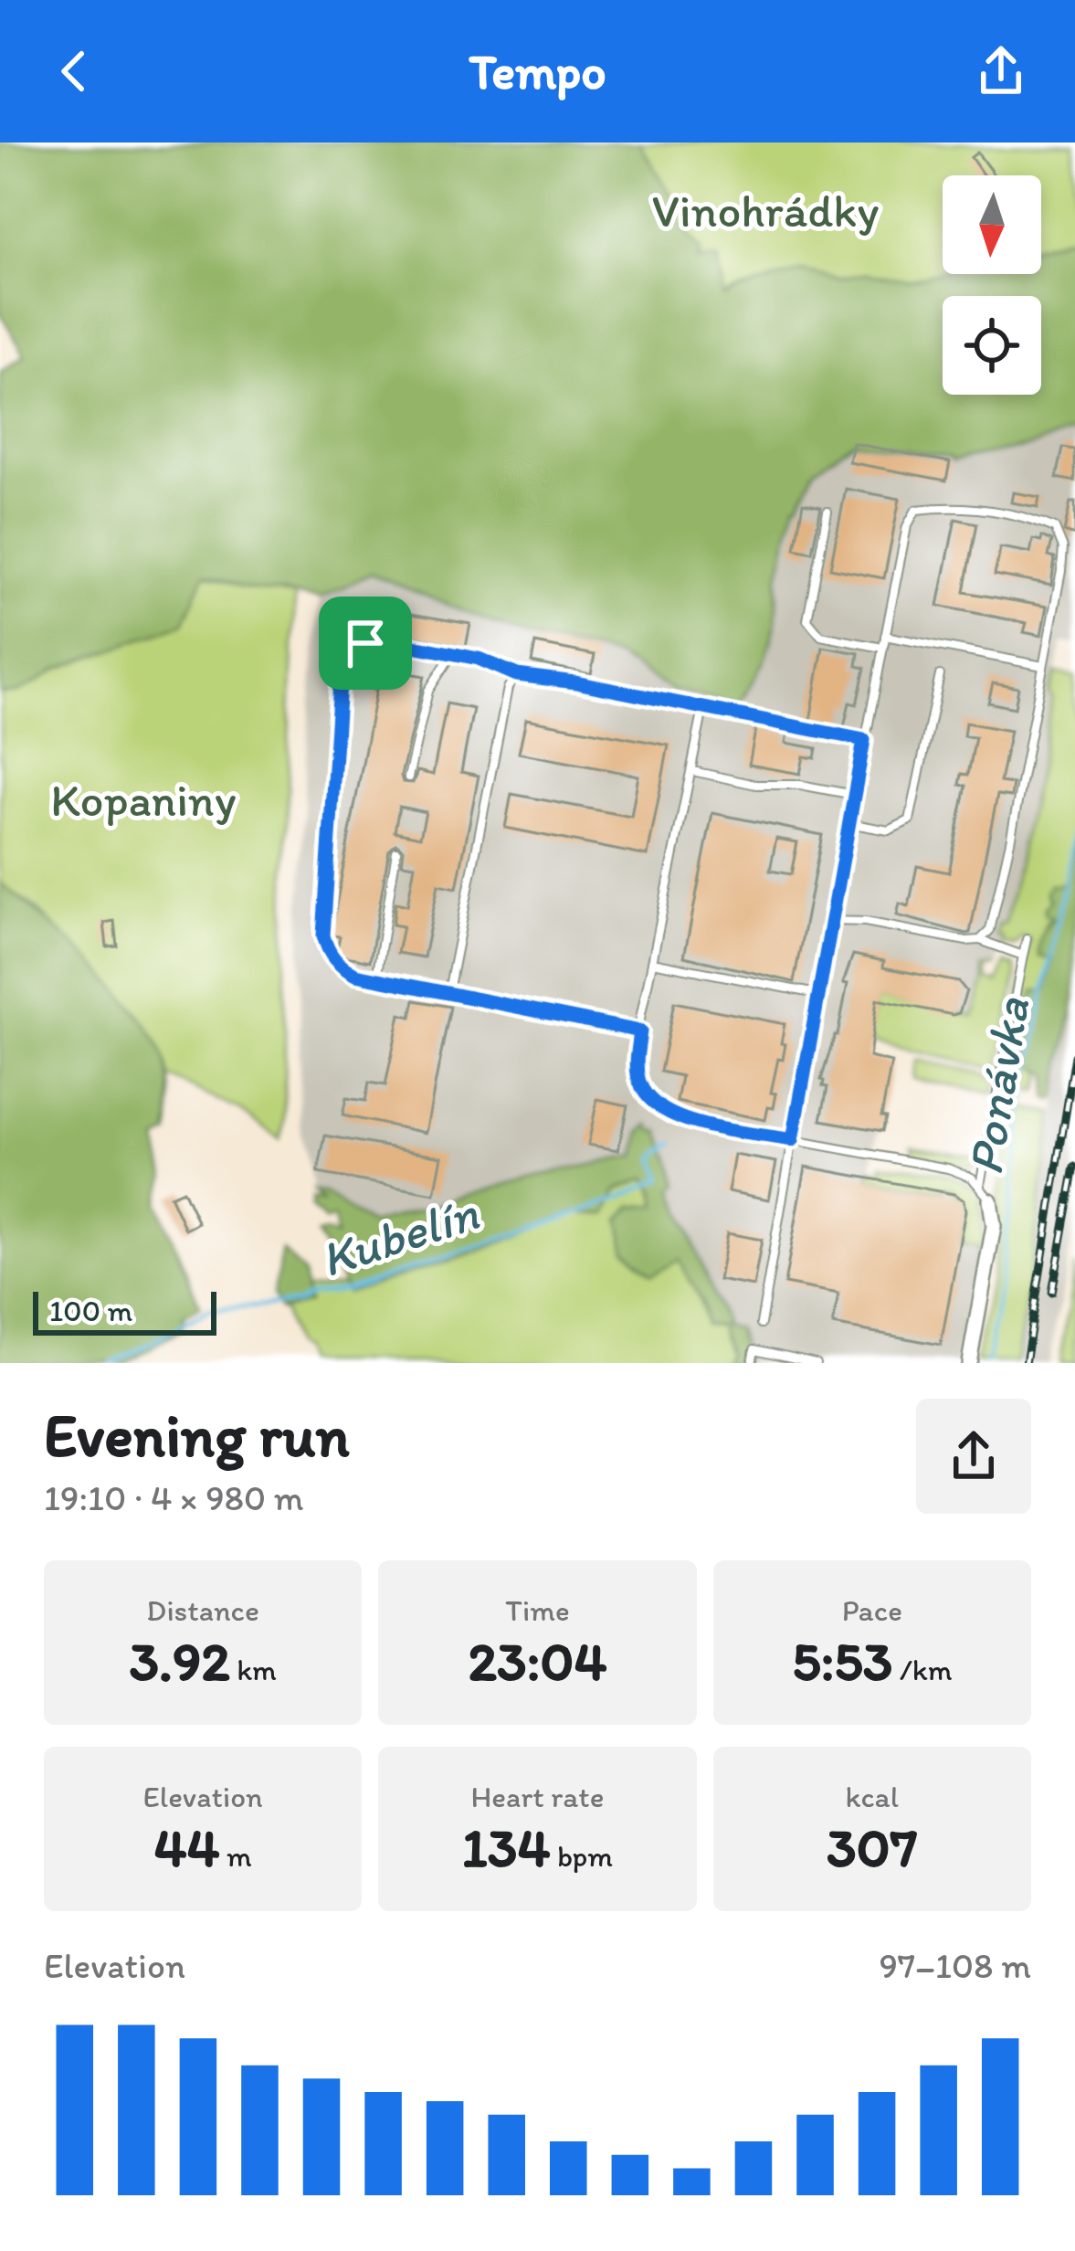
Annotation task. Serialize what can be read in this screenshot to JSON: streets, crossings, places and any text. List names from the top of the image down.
{
  "water": ["Ponávka", "Kubelín"],
  "parks": ["Vinohrádky", "Kopaniny"],
  "scale_bar": "100 m",
  "north": "bottom",
  "page": {
    "header": "Tempo",
    "scale": "100 m",
    "heading": ["Evening run", "19:10 · 4 × 980 m"],
    "stats": [
      ["Distance", "3.92 km"],
      ["Time", "23:04"],
      ["Pace", "5:53 /km"],
      ["Elevation", "44 m"],
      ["Heart rate", "134 bpm"],
      ["kcal", "307"]
    ],
    "chart": ["Elevation", "97–108 m"]
  }
}
